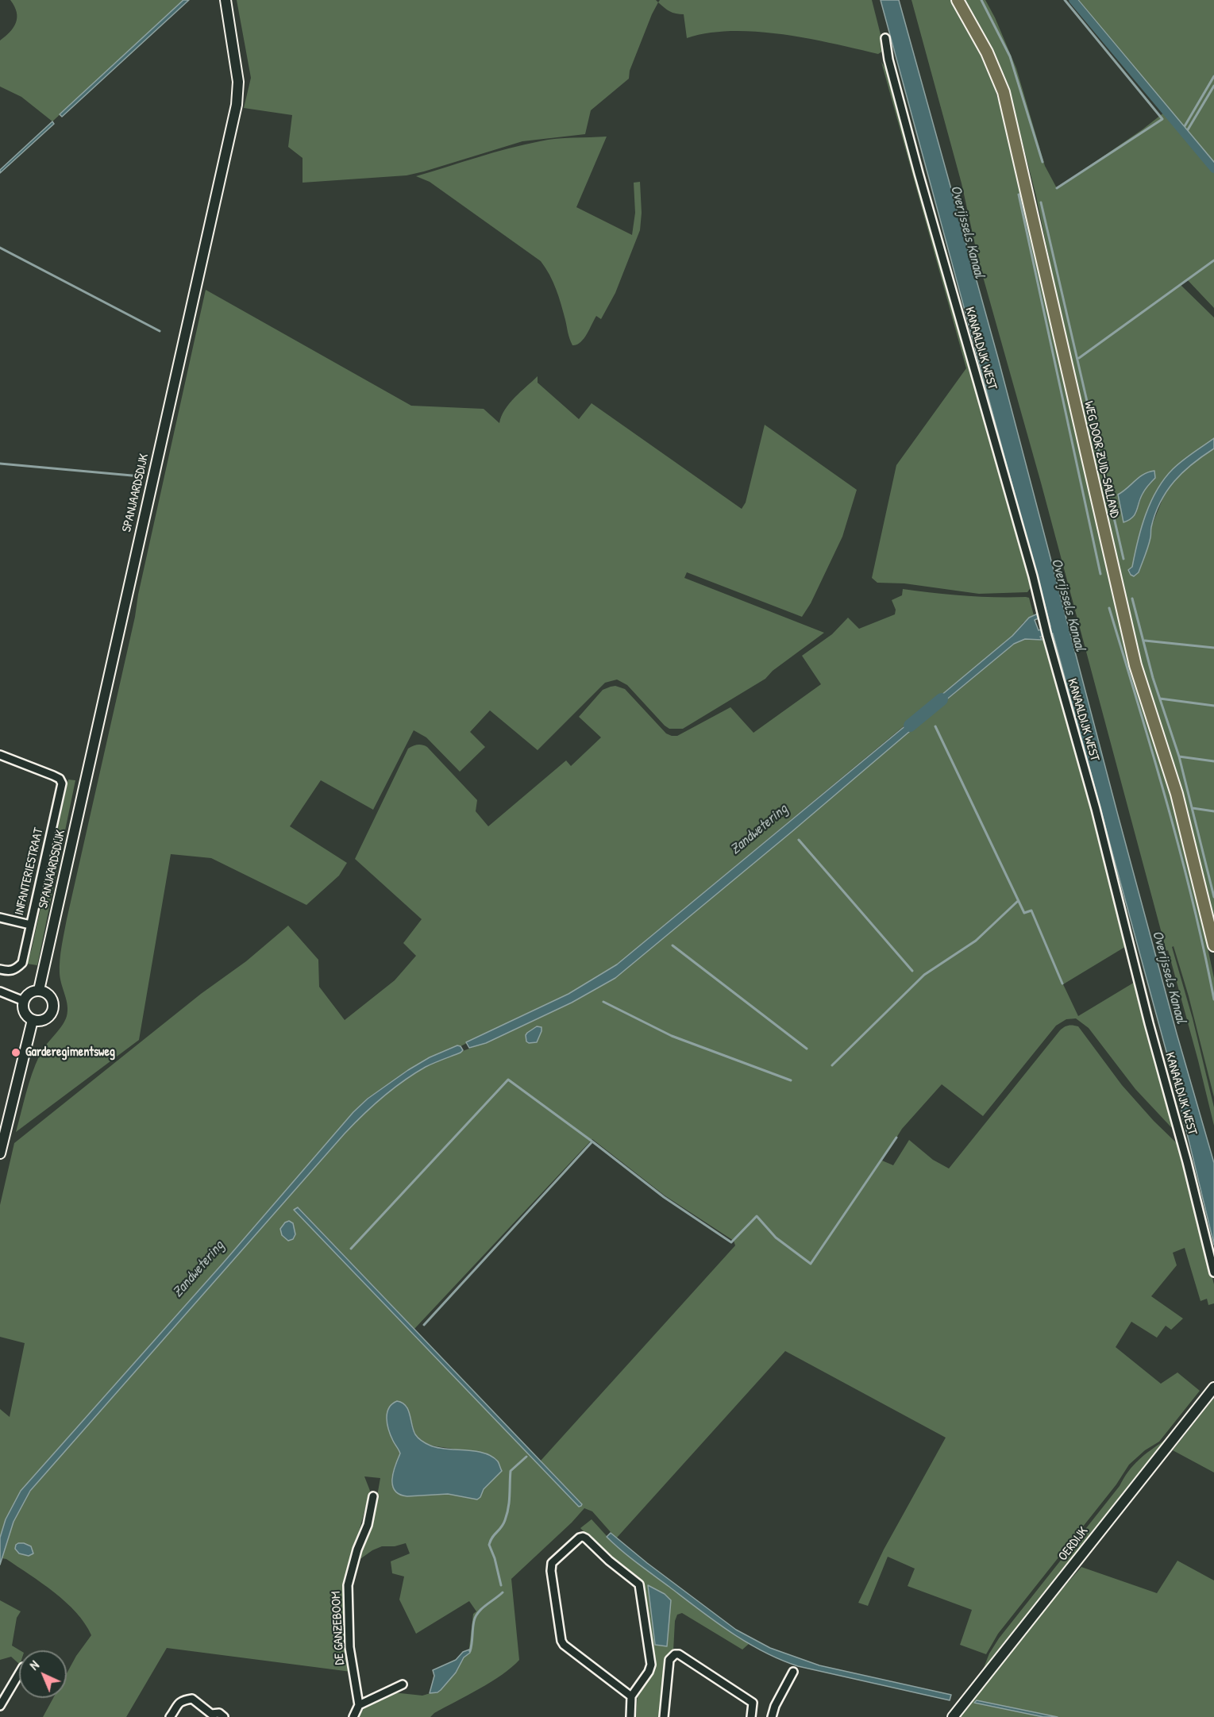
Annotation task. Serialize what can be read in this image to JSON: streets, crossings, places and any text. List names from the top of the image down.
{
  "streets": {
    "main road": ["WEG DOOR ZUID-SALLAND"],
    "street": [
      "KANAALDIJK WEST",
      "SPANJAARDSDIJK",
      "INFANTERIESTRAAT",
      "OERDIJK",
      "DE GANZEBOOM"
    ]
  },
  "water": ["Overijssels Kanaal", "Zandwetering"],
  "places": ["Garderegimentsweg"],
  "north": "top left"
}
